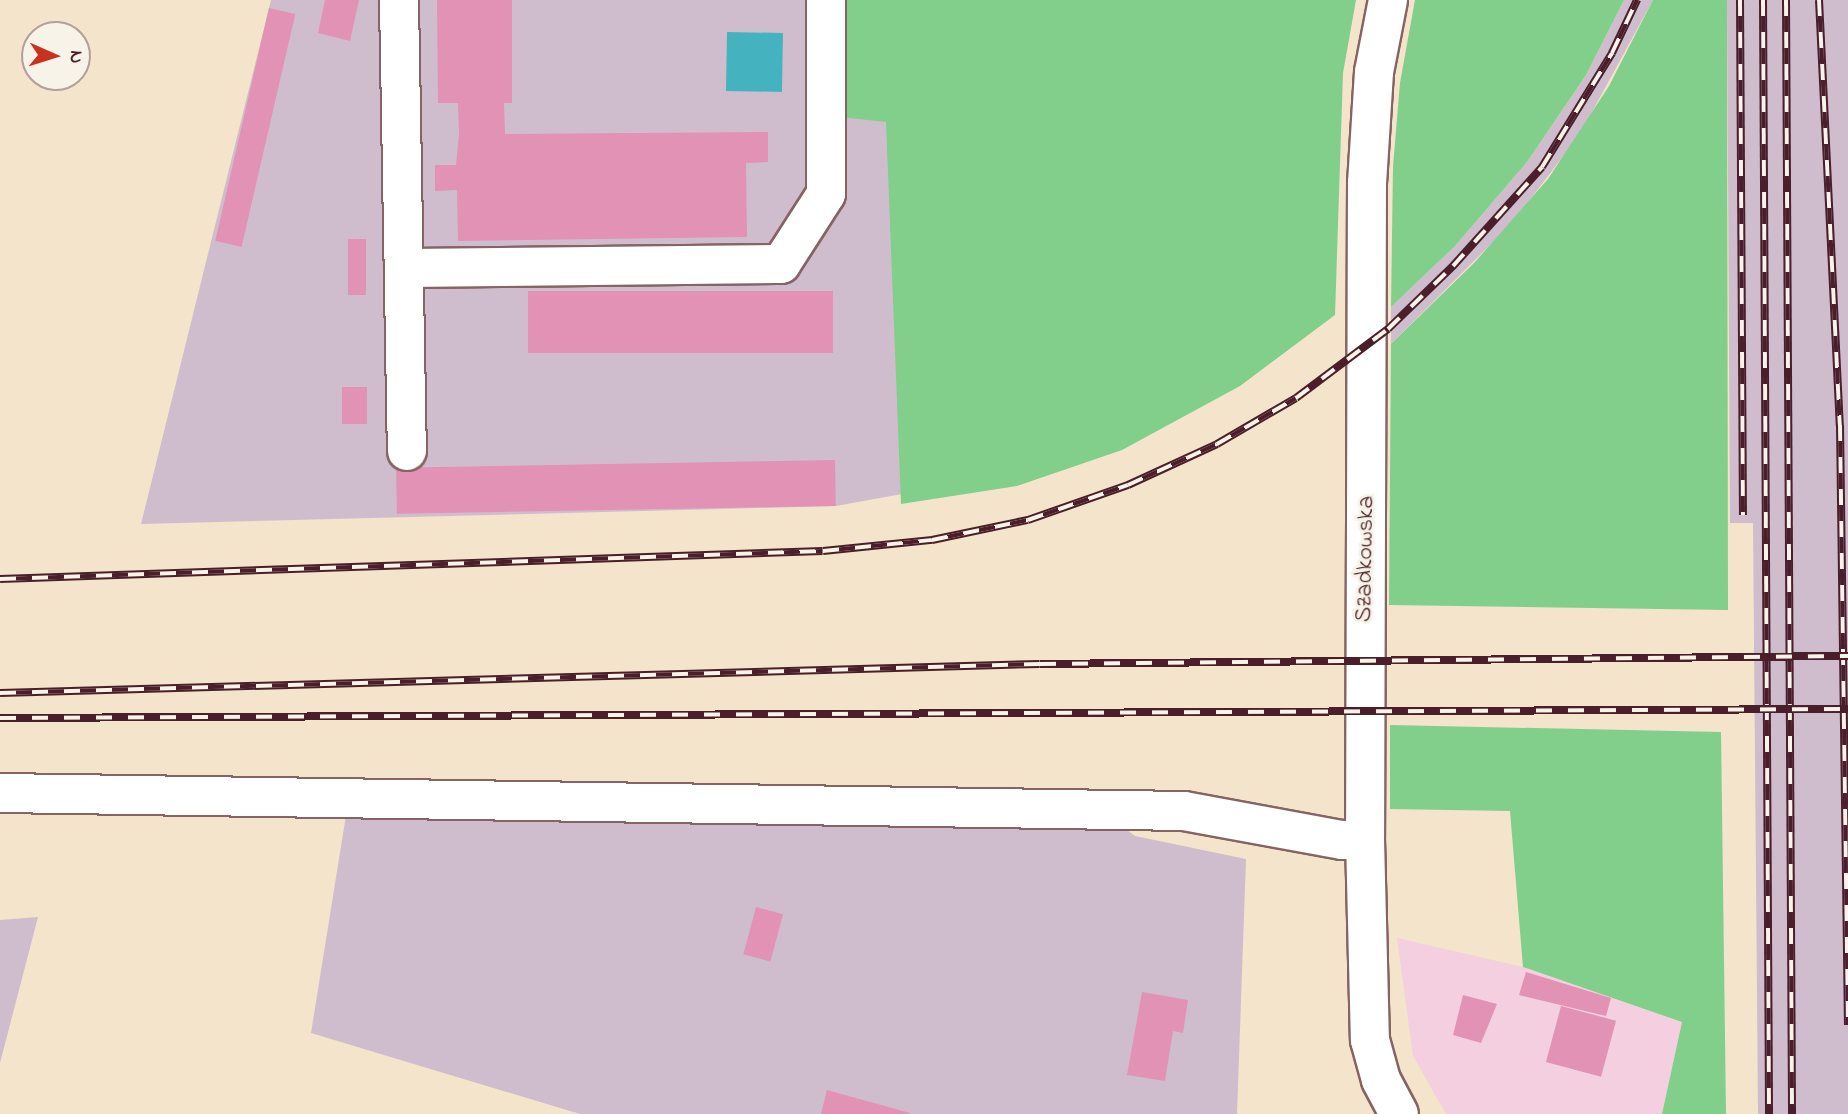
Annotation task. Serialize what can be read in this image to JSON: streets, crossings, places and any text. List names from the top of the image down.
{
  "streets": {
    "street": ["Szadkowska"]
  },
  "north": "right"
}
